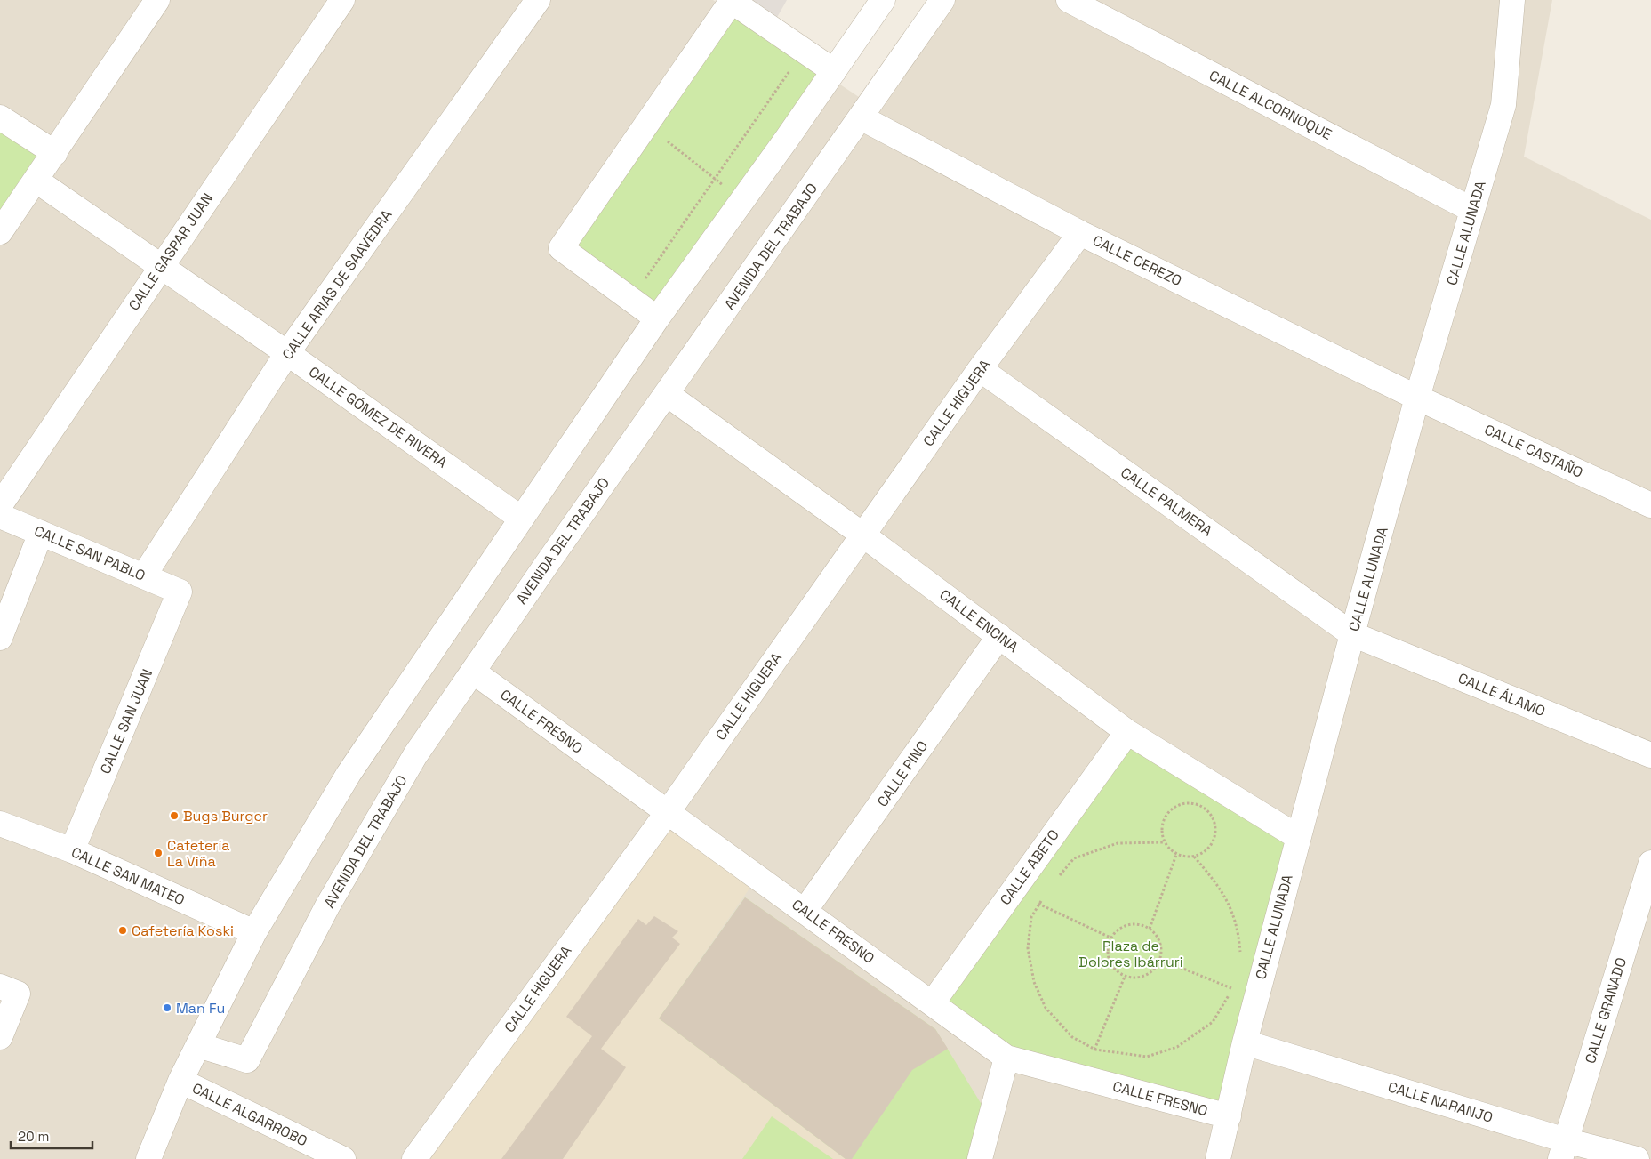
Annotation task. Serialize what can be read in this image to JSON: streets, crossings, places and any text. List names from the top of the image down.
{
  "streets": {
    "street": [
      "CALLE ALCORNOQUE",
      "CALLE ALUNADA",
      "AVENIDA DEL TRABAJO",
      "CALLE GASPAR JUAN",
      "CALLE CEREZO",
      "CALLE ARIAS DE SAAVEDRA",
      "CALLE HIGUERA",
      "CALLE GÓMEZ DE RIVERA",
      "CALLE CASTAÑO",
      "CALLE PALMERA",
      "CALLE SAN PABLO",
      "CALLE ENCINA",
      "CALLE ÁLAMO",
      "CALLE SAN JUAN",
      "CALLE FRESNO",
      "CALLE PINO",
      "CALLE ABETO",
      "CALLE SAN MATEO",
      "CALLE GRANADO",
      "CALLE NARANJO",
      "CALLE ALGARROBO"
    ]
  },
  "crossings": [
    ["CALLE ALCORNOQUE", "CALLE ALUNADA"],
    ["CALLE ALUNADA", "CALLE CEREZO"],
    ["CALLE ALUNADA", "CALLE CASTAÑO"],
    ["CALLE ALUNADA", "CALLE PALMERA"],
    ["CALLE ALUNADA", "CALLE ENCINA"],
    ["CALLE ALUNADA", "CALLE ÁLAMO"],
    ["CALLE ALUNADA", "CALLE FRESNO"],
    ["CALLE ALUNADA", "CALLE NARANJO"],
    ["AVENIDA DEL TRABAJO", "CALLE CEREZO"],
    ["AVENIDA DEL TRABAJO", "CALLE ENCINA"],
    ["AVENIDA DEL TRABAJO", "CALLE FRESNO"],
    ["CALLE GASPAR JUAN", "CALLE GÓMEZ DE RIVERA"],
    ["CALLE CEREZO", "CALLE HIGUERA"],
    ["CALLE CEREZO", "CALLE CASTAÑO"],
    ["CALLE ARIAS DE SAAVEDRA", "CALLE GÓMEZ DE RIVERA"],
    ["CALLE ARIAS DE SAAVEDRA", "CALLE SAN PABLO"],
    ["CALLE HIGUERA", "CALLE PALMERA"],
    ["CALLE HIGUERA", "CALLE ENCINA"],
    ["CALLE HIGUERA", "CALLE FRESNO"],
    ["CALLE PALMERA", "CALLE ÁLAMO"],
    ["CALLE SAN PABLO", "CALLE SAN JUAN"],
    ["CALLE ENCINA", "CALLE PINO"],
    ["CALLE ENCINA", "CALLE ABETO"],
    ["CALLE SAN JUAN", "CALLE SAN MATEO"],
    ["CALLE FRESNO", "CALLE PINO"],
    ["CALLE FRESNO", "CALLE ABETO"],
    ["CALLE GRANADO", "CALLE NARANJO"]
  ],
  "parks": ["Plaza de Dolores Ibárruri"],
  "places": [
    "Bugs Burger",
    "Cafetería La Viña",
    "Cafetería Koski",
    "Man Fu"
  ],
  "scale_bar": "20 m"
}
